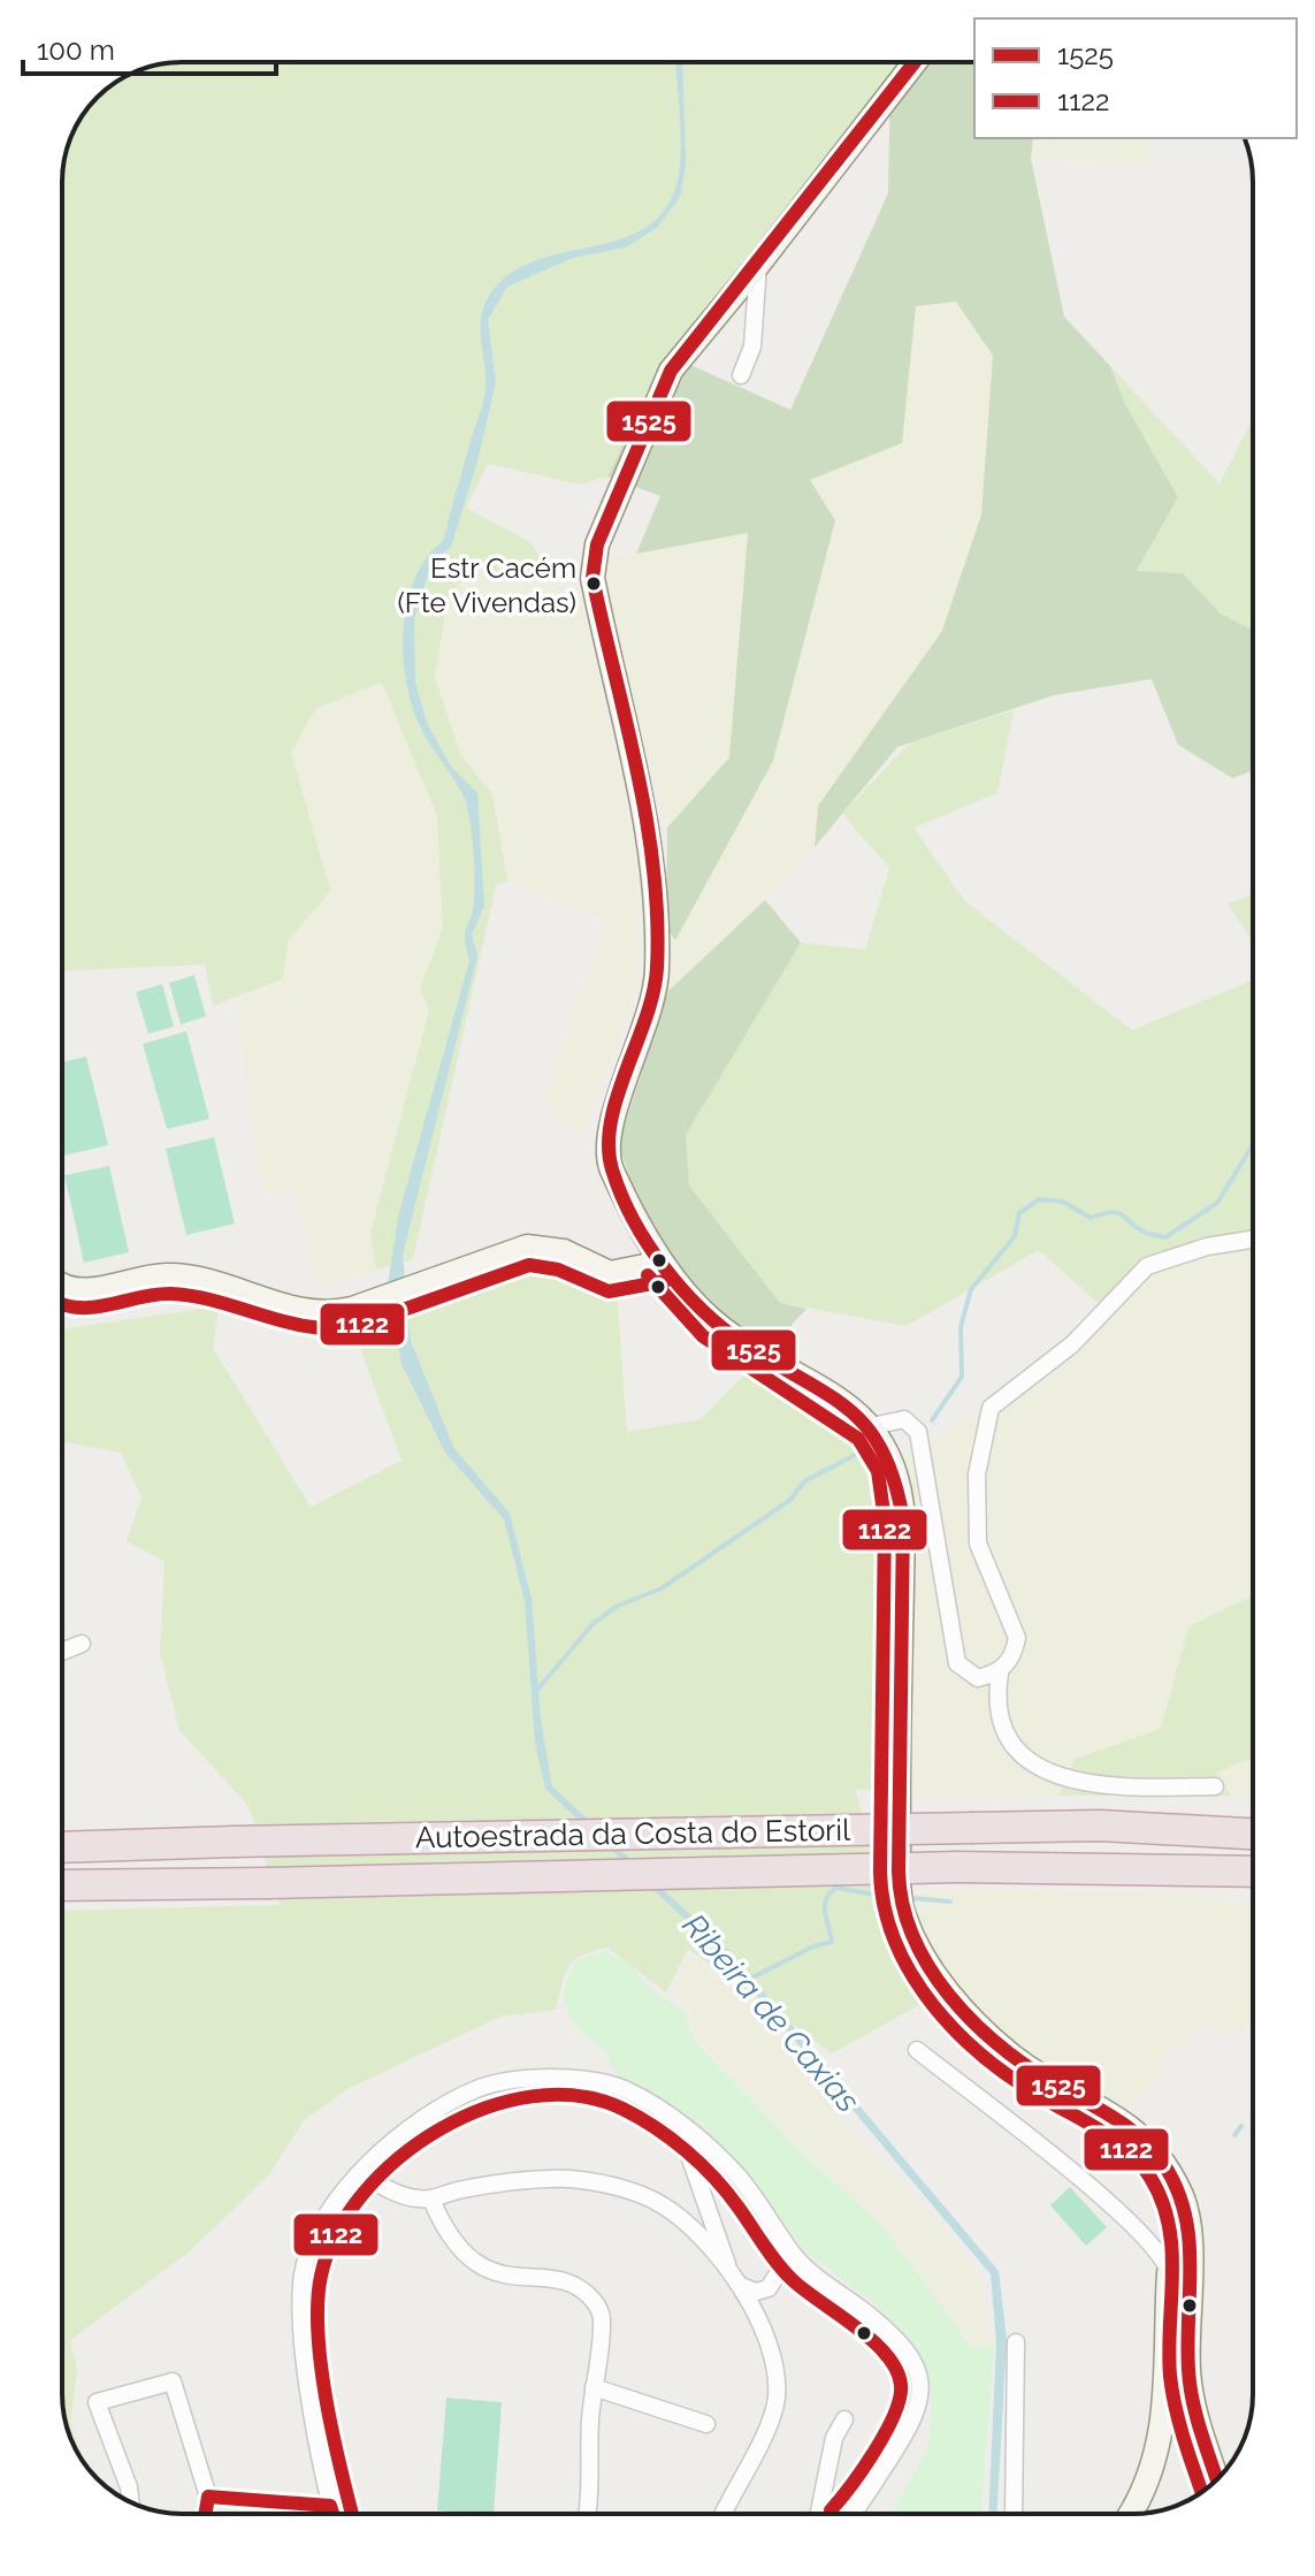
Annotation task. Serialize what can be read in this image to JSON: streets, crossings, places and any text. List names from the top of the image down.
{
  "streets": {
    "highway": ["Autoestrada da Costa do Estoril"]
  },
  "water": ["Ribeira de Caxias"],
  "places": ["Estr Cacém (Fte Vivendas)"],
  "lines": ["transit line 1525", "transit line 1122"],
  "legend": ["1525", "1122"],
  "scale_bar": "100 m"
}
